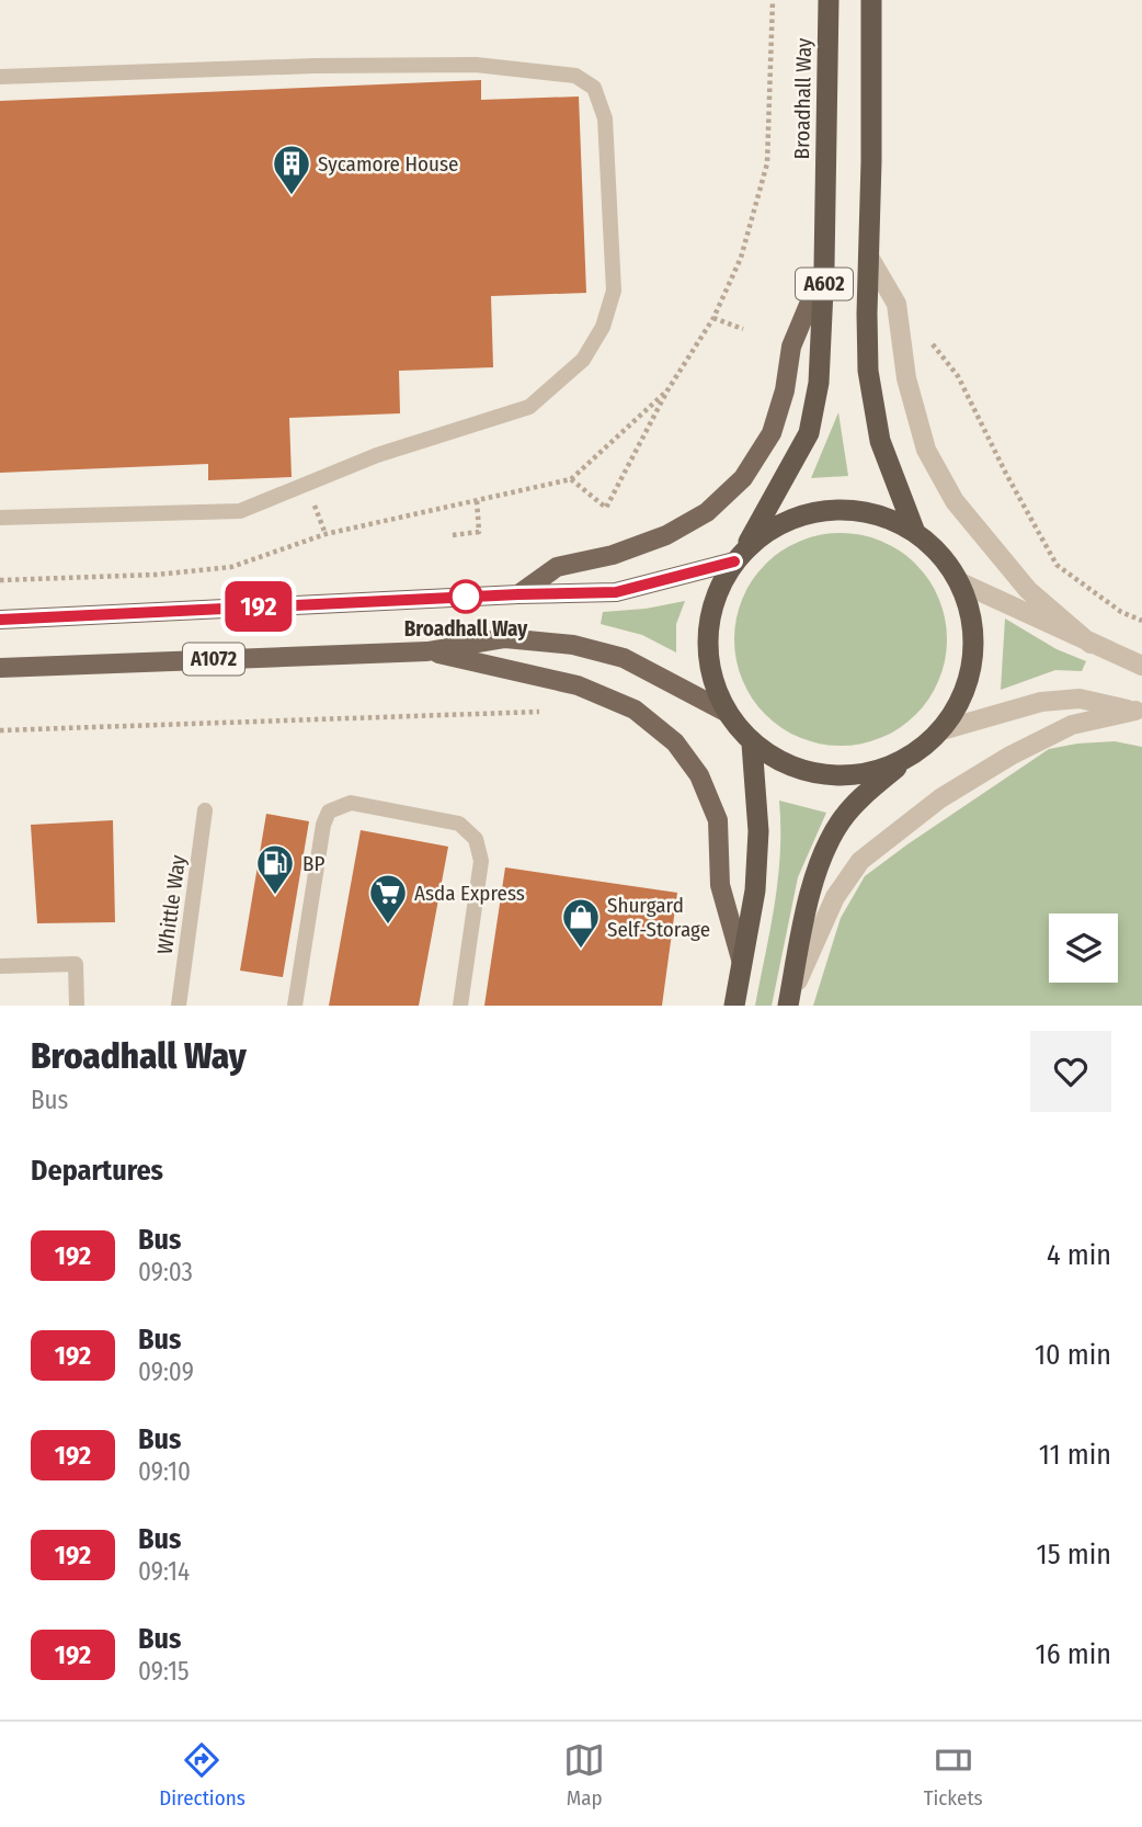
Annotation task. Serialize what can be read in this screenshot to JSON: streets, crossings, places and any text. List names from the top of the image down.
{
  "streets": {
    "highway": ["Broadhall Way", "A602"],
    "main road": ["A1072"],
    "lane": ["Whittle Way"]
  },
  "crossings": [
    ["Broadhall Way", "A602"],
    ["Broadhall Way", "A1072"],
    ["A602", "A1072"]
  ],
  "places": {
    "building": ["Sycamore House"],
    "other": ["Broadhall Way"],
    "fuel station": ["BP"],
    "supermarket": ["Asda Express"],
    "shop": ["Shurgard Self-Storage"]
  },
  "lines": ["bus line 192"],
  "page": {
    "on_map": "192",
    "heading": [
      ["Broadhall Way", "Bus"],
      "Departures"
    ],
    "list": [
      {
        "mark": "192",
        "name": "Bus",
        "note": "09:03",
        "value": "4 min"
      },
      {
        "mark": "192",
        "name": "Bus",
        "note": "09:09",
        "value": "10 min"
      },
      {
        "mark": "192",
        "name": "Bus",
        "note": "09:10",
        "value": "11 min"
      },
      {
        "mark": "192",
        "name": "Bus",
        "note": "09:14",
        "value": "15 min"
      },
      {
        "mark": "192",
        "name": "Bus",
        "note": "09:15",
        "value": "16 min"
      }
    ],
    "tabs": ["Directions", "Map", "Tickets"]
  }
}
